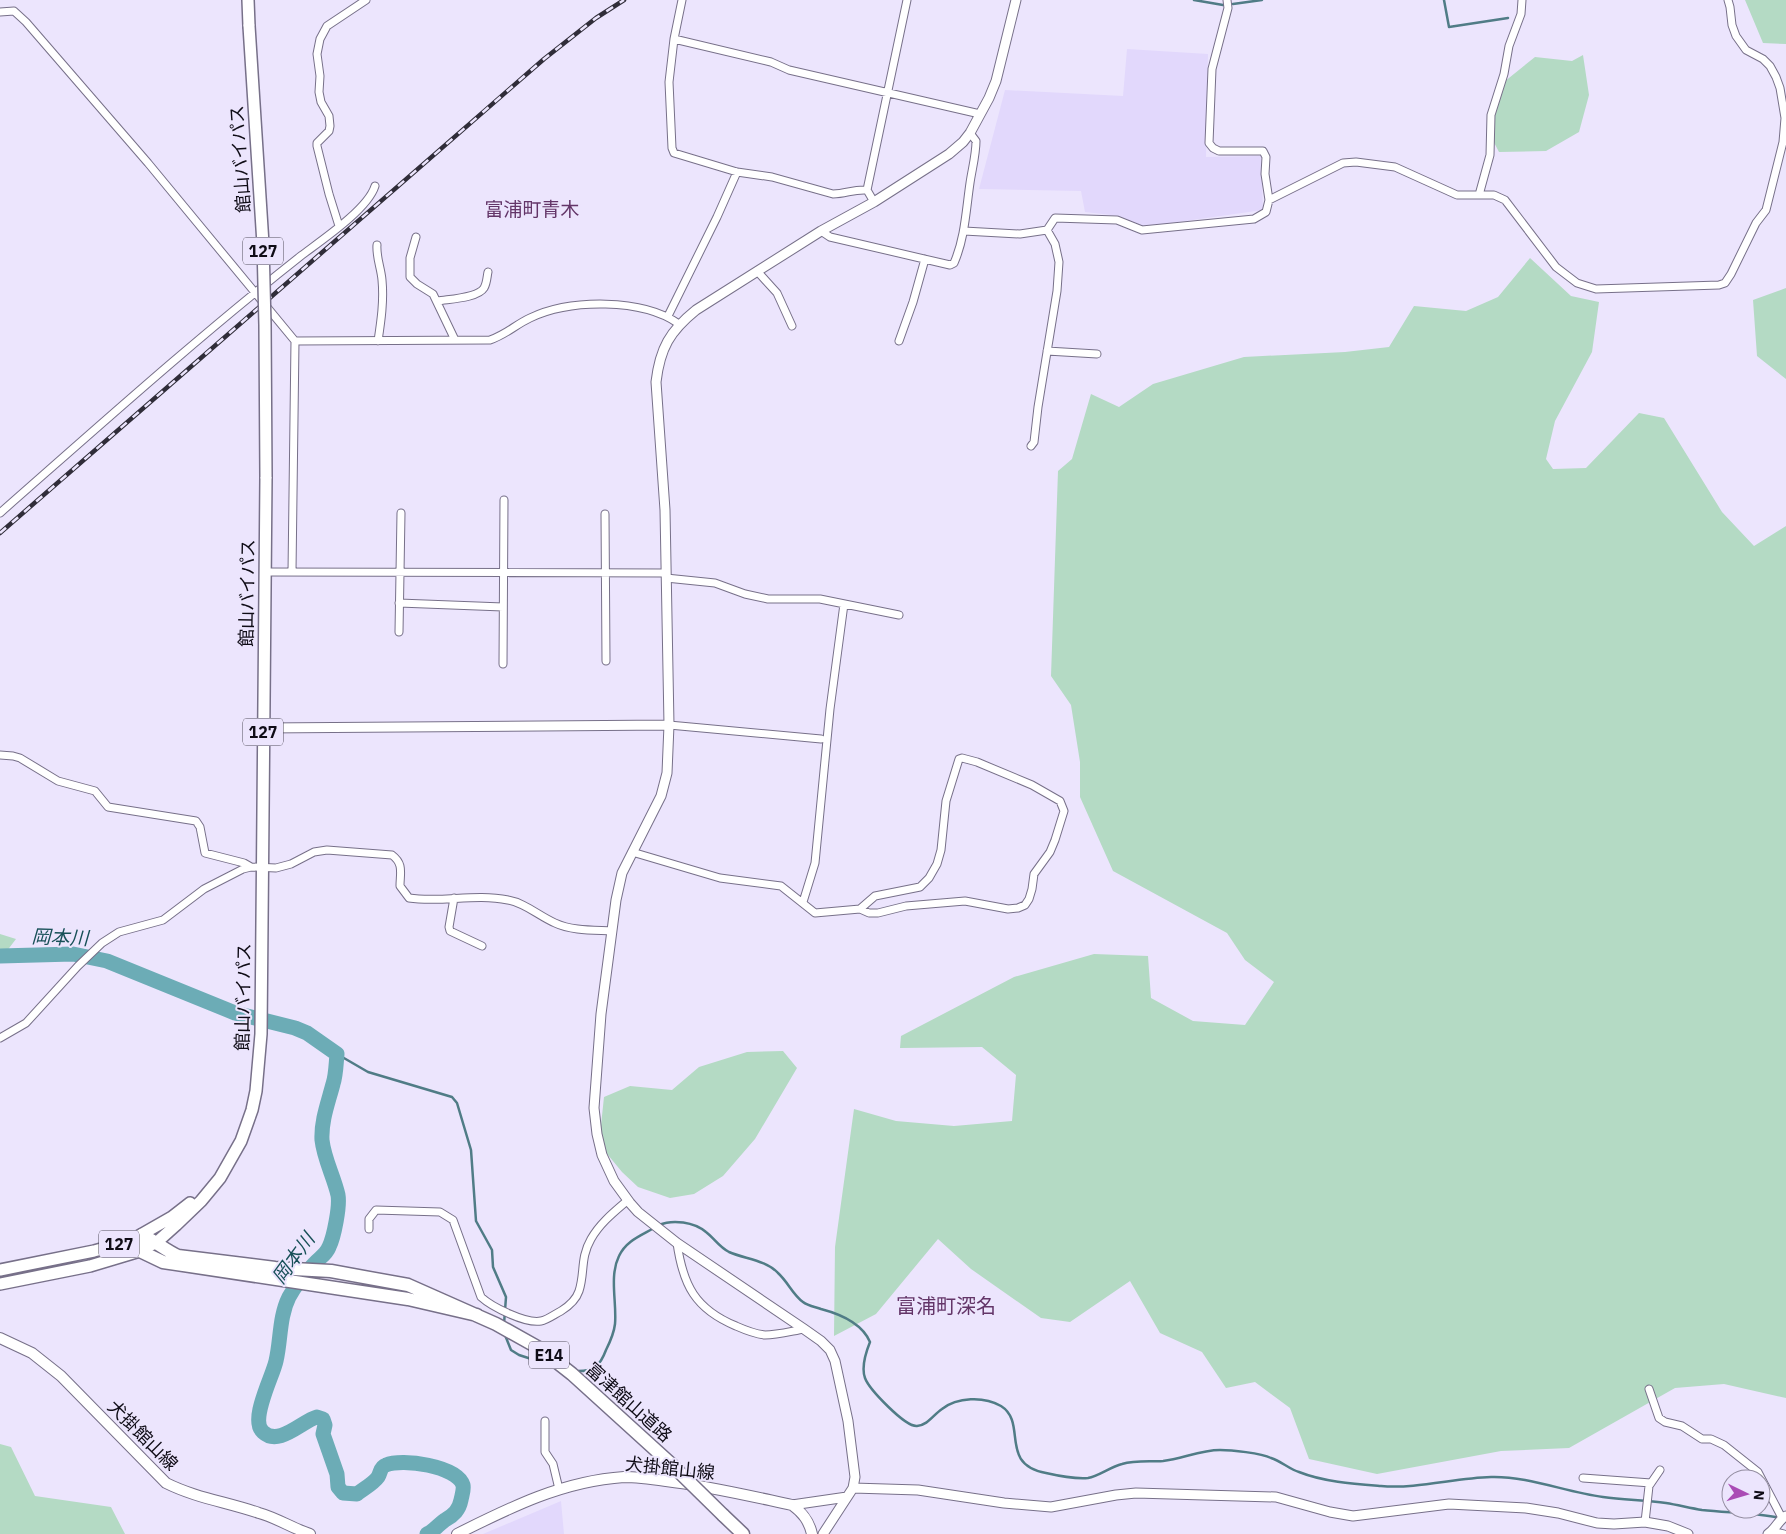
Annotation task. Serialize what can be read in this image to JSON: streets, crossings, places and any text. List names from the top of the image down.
{
  "streets": {
    "highway": [
      "館山バイパス",
      "127",
      "E14",
      "富津館山道路"
    ],
    "main road": ["犬掛館山線"]
  },
  "districts": ["富浦町青木", "富浦町深名"],
  "water": ["岡本川"],
  "north": "right"
}
